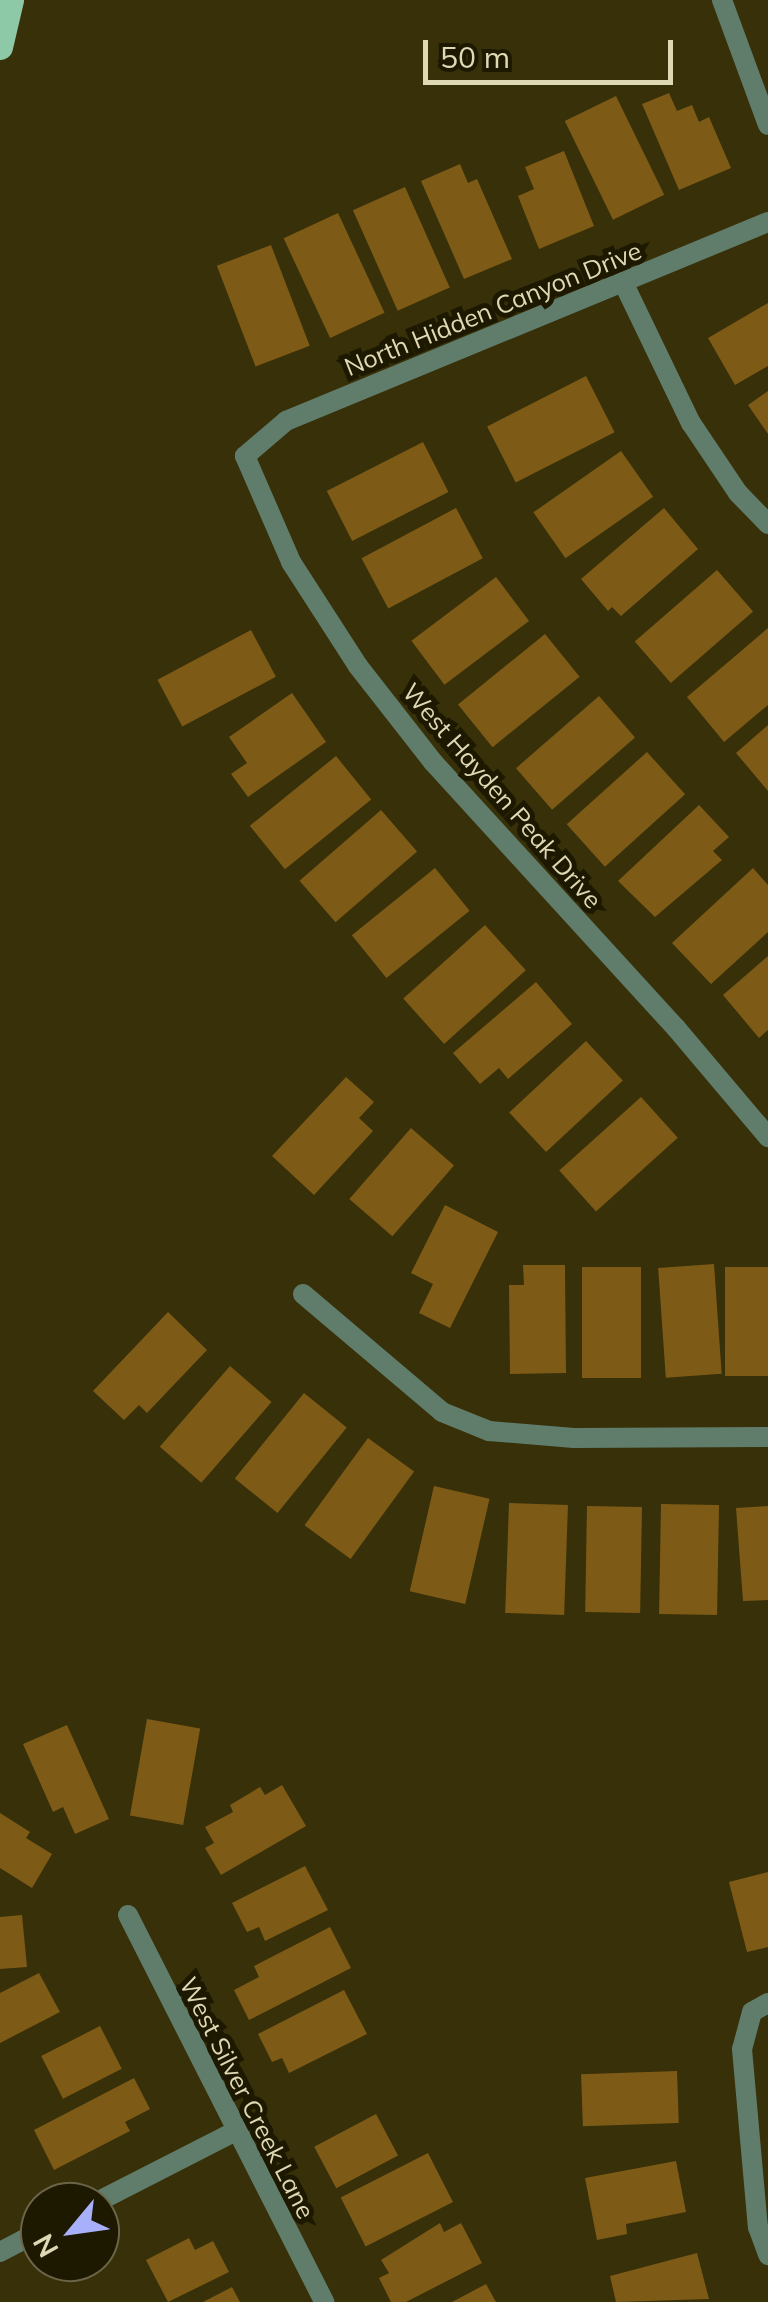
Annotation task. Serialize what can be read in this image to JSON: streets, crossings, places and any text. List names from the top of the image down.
{
  "streets": {
    "street": ["North Hidden Canyon Drive", "West Hayden Peak Drive", "West Silver Creek Lane"]
  },
  "crossings": [
    ["North Hidden Canyon Drive", "West Hayden Peak Drive"]
  ],
  "scale_bar": "50 m",
  "north": "bottom left"
}
